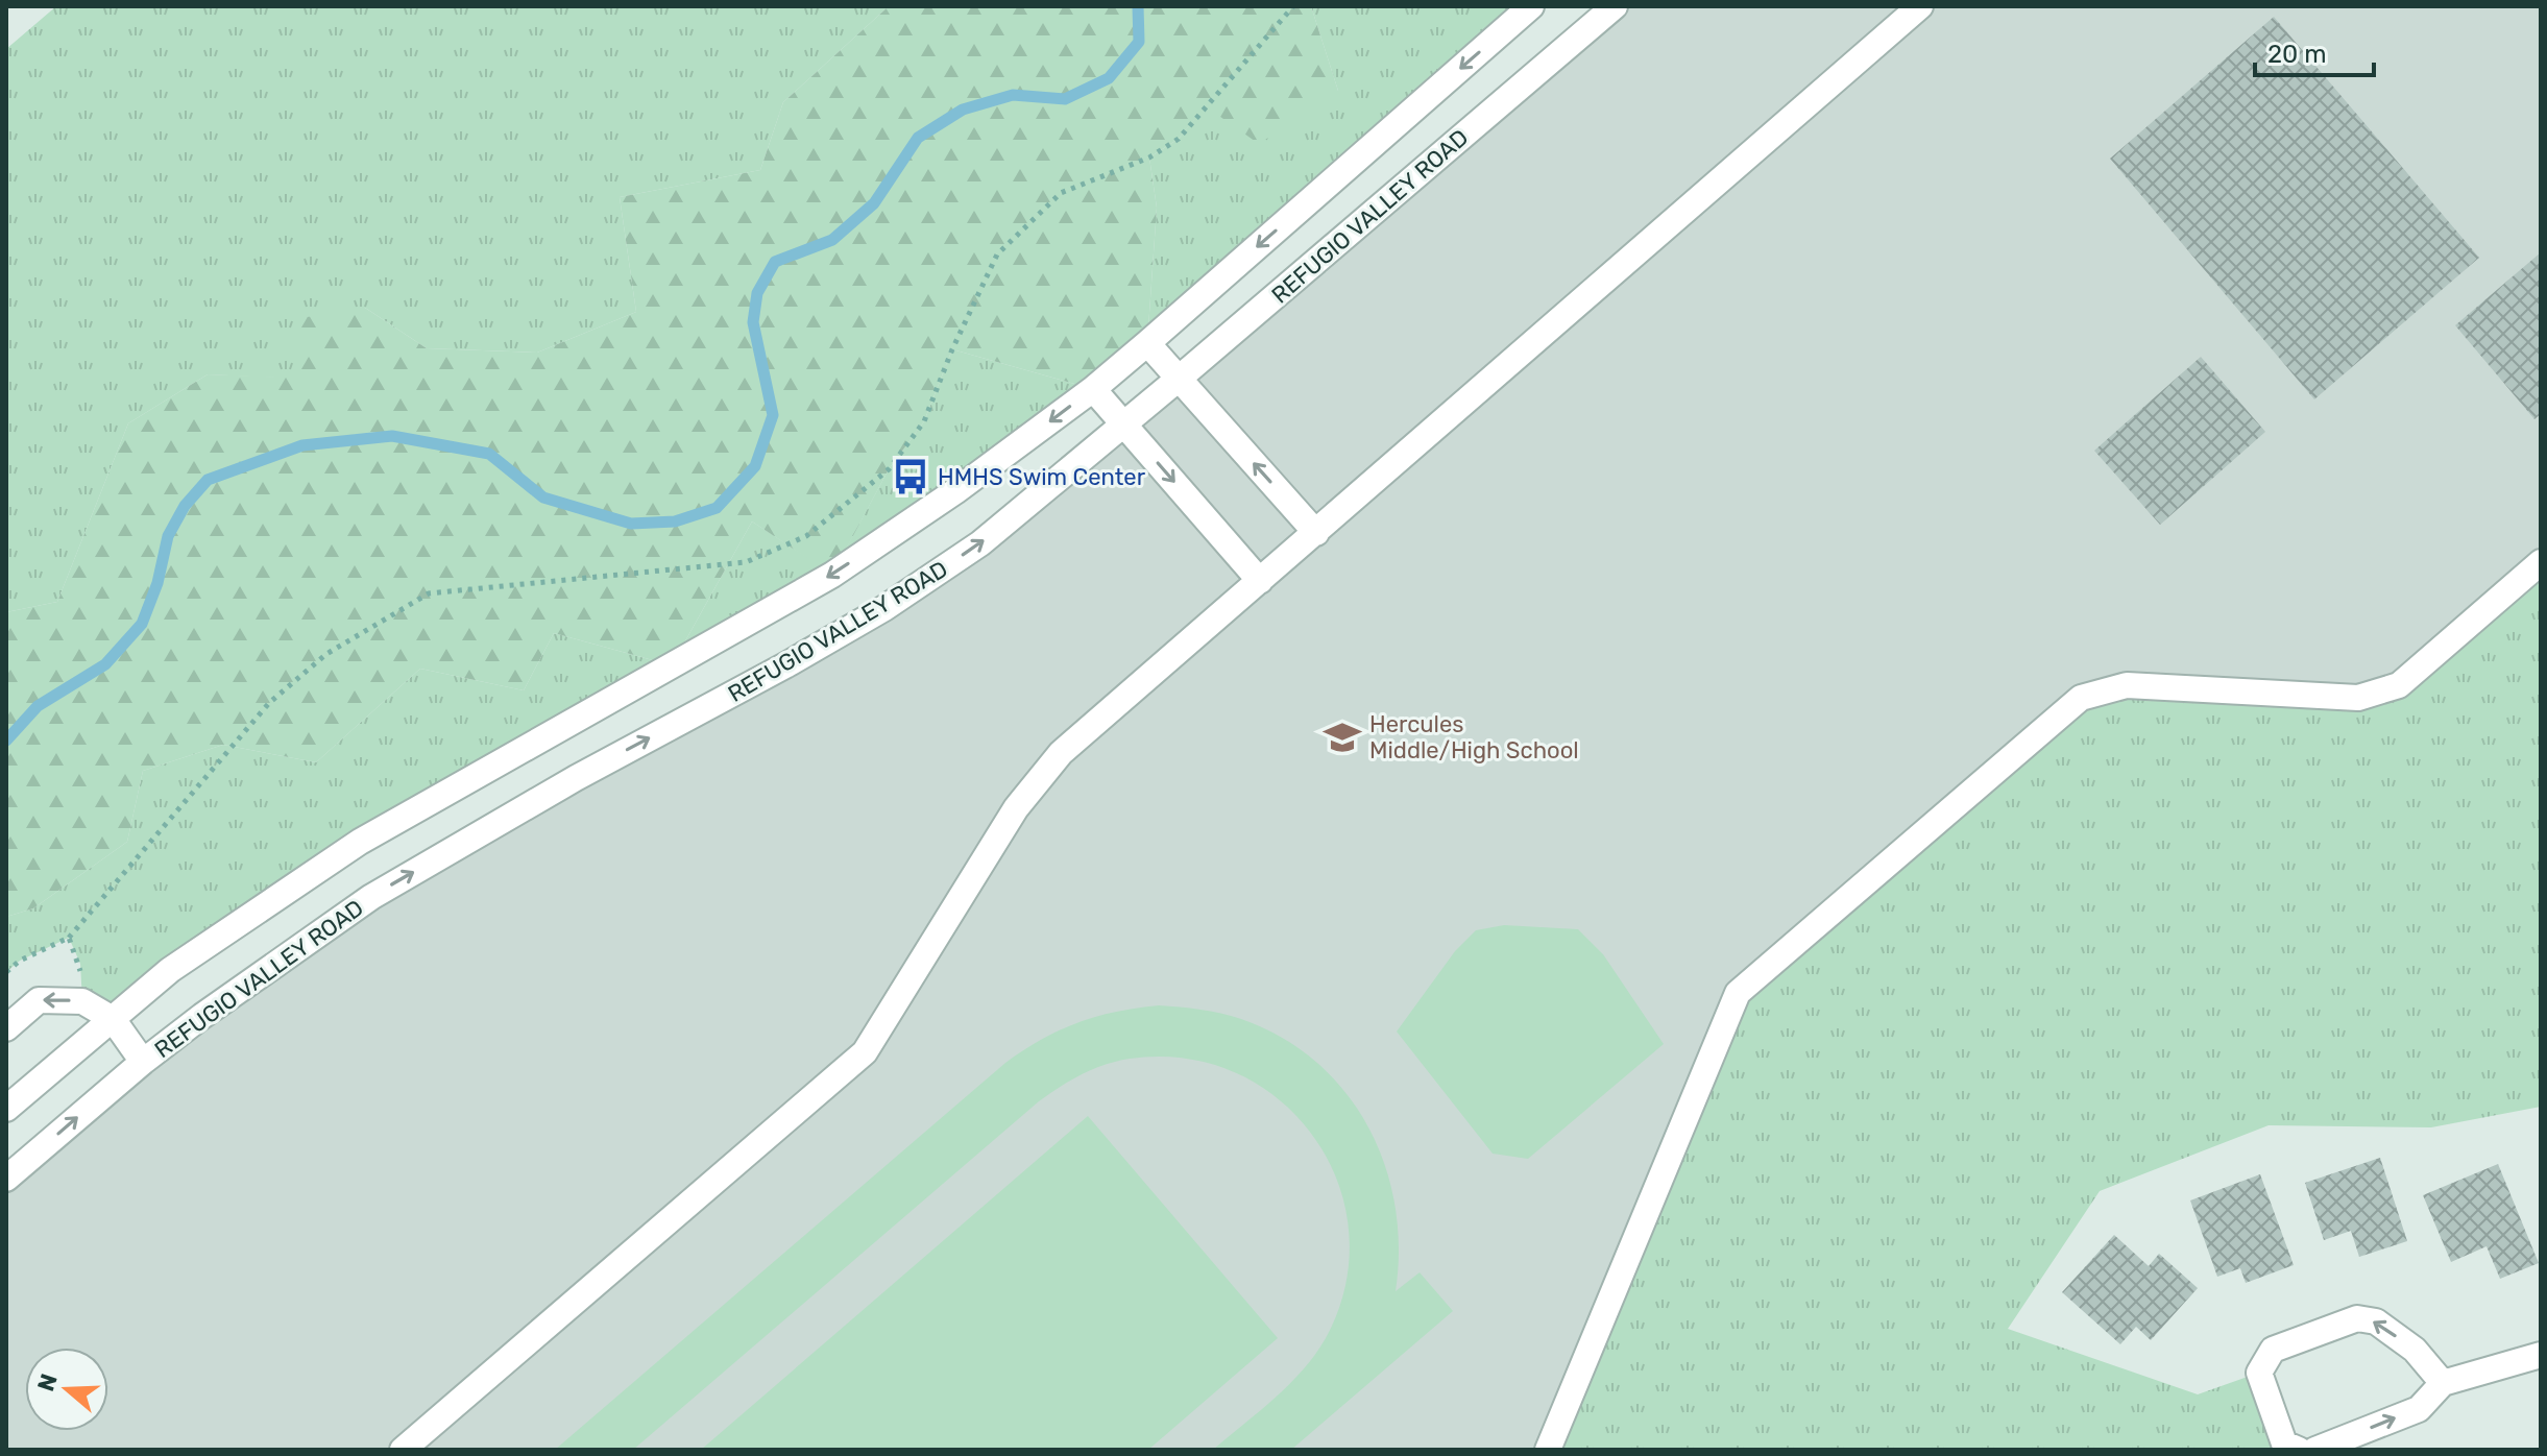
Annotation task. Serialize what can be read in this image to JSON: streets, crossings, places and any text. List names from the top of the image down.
{
  "streets": {
    "street": ["REFUGIO VALLEY ROAD"]
  },
  "places": {
    "bus stop": ["HMHS Swim Center"],
    "school or university": ["Hercules Middle/High School"]
  },
  "scale_bar": "20 m",
  "north": "left"
}
